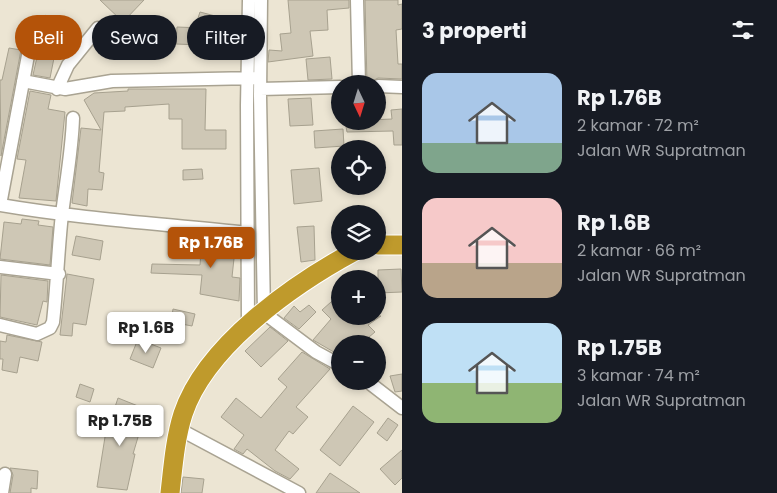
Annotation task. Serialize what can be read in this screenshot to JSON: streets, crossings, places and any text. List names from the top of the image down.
{
  "north": "bottom",
  "page": {
    "heading": "3 properti",
    "chip": ["Beli", "Sewa", "Filter"],
    "list": [
      {
        "name": "Rp 1.76B",
        "note": "2 kamar · 72 m² · Jalan WR Supratman"
      },
      {
        "name": "Rp 1.6B",
        "note": "2 kamar · 66 m² · Jalan WR Supratman"
      },
      {
        "name": "Rp 1.75B",
        "note": "3 kamar · 74 m² · Jalan WR Supratman"
      }
    ],
    "map_buttons": ["+", "−"],
    "price": ["Rp 1.76B", "Rp 1.6B", "Rp 1.75B"]
  }
}
